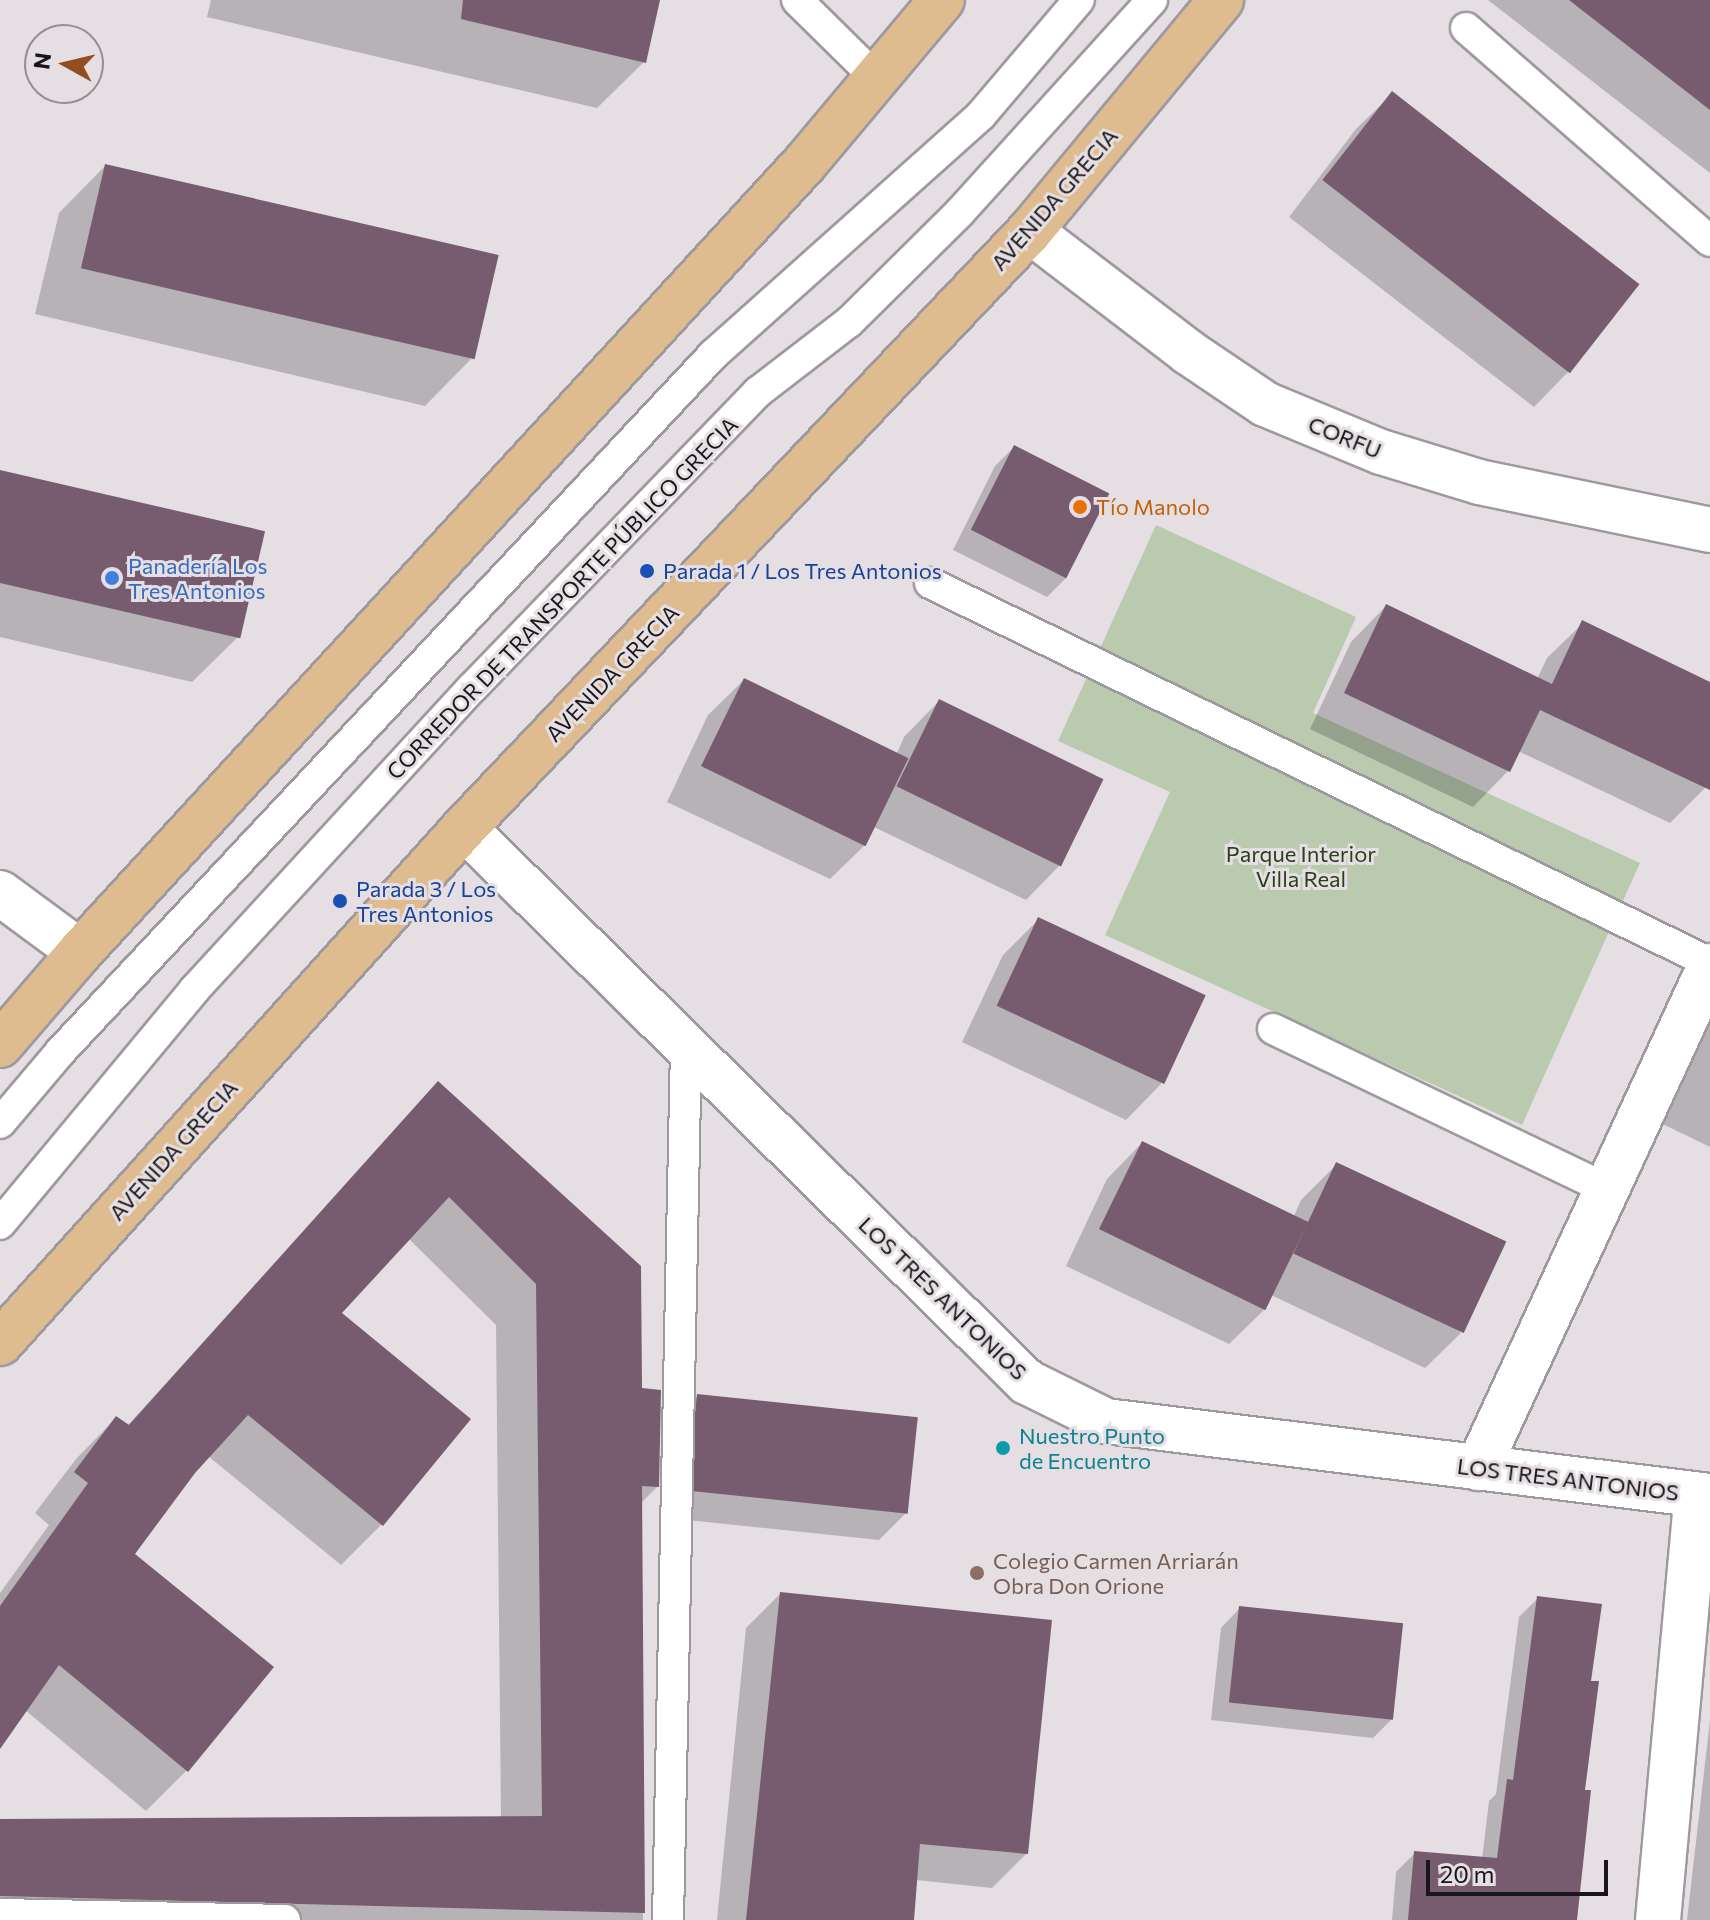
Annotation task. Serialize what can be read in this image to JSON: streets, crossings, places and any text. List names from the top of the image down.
{
  "streets": {
    "main road": ["AVENIDA GRECIA"],
    "street": ["CORFU", "LOS TRES ANTONIOS"],
    "lane": ["CORREDOR DE TRANSPORTE PÚBLICO GRECIA"]
  },
  "crossings": [
    ["AVENIDA GRECIA", "CORFU"],
    ["AVENIDA GRECIA", "LOS TRES ANTONIOS"]
  ],
  "parks": ["Parque Interior Villa Real"],
  "places": [
    "Tío Manolo",
    "Parada 1 / Los Tres Antonios",
    "Panadería Los Tres Antonios",
    "Parada 3 / Los Tres Antonios",
    "Nuestro Punto de Encuentro",
    "Colegio Carmen Arriarán Obra Don Orione"
  ],
  "scale_bar": "20 m",
  "north": "left"
}
